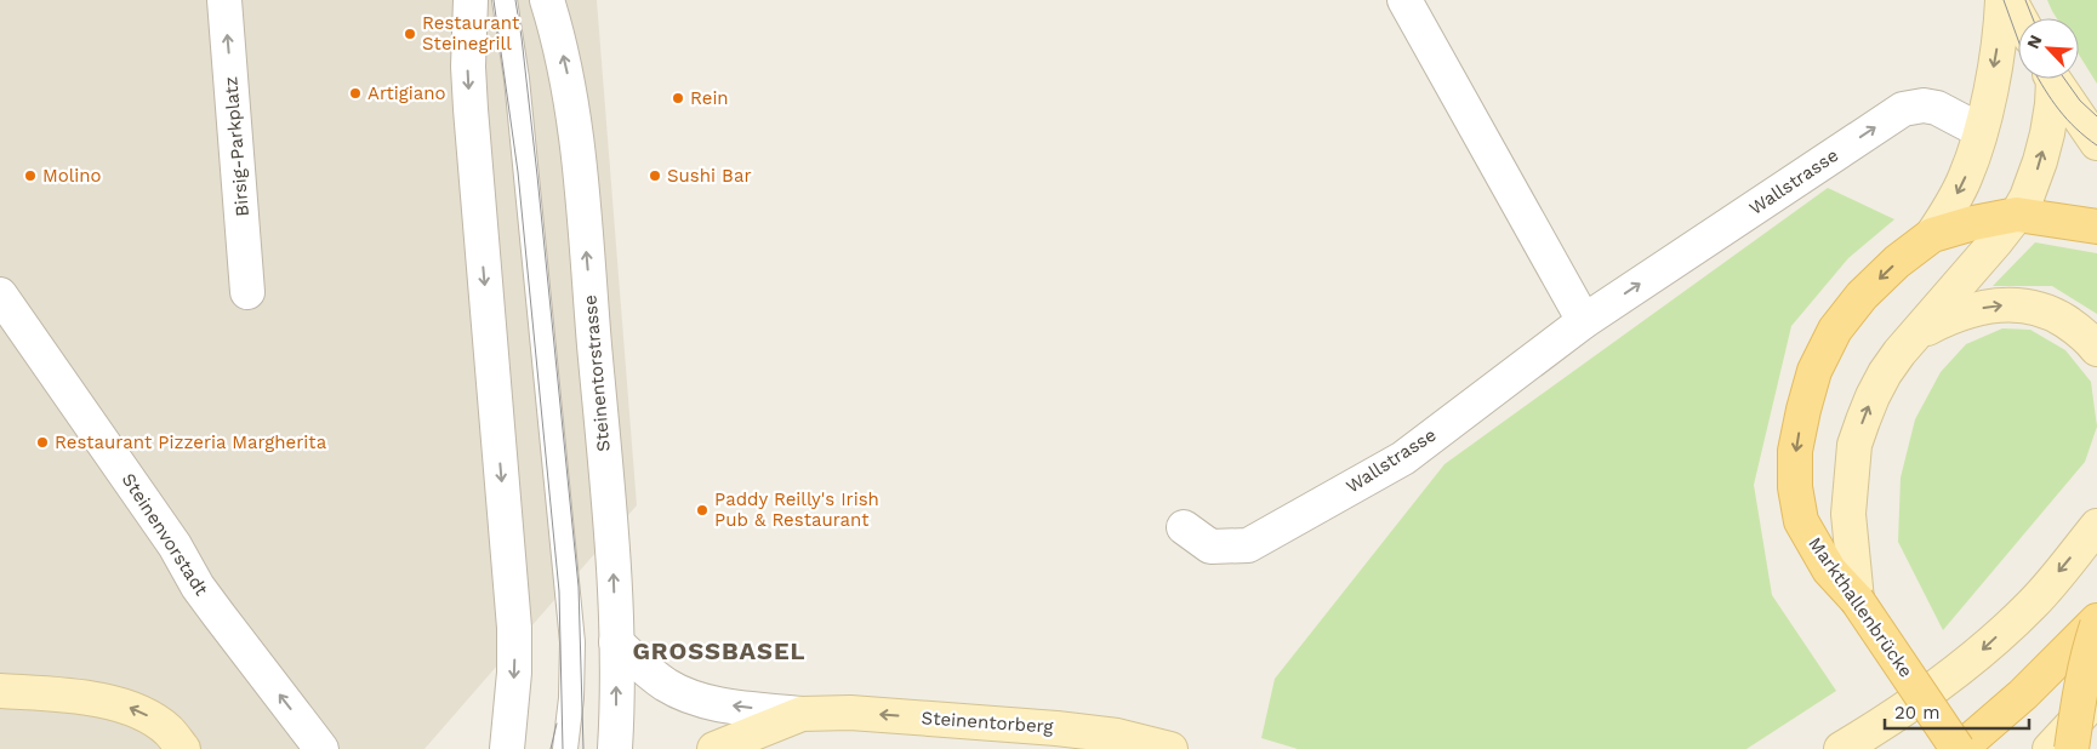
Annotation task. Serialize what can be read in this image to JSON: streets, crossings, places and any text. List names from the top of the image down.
{
  "streets": {
    "main road": ["Markthallenbrücke", "Steinentorberg"],
    "street": [
      "Birsig-Parkplatz",
      "Wallstrasse",
      "Steinentorstrasse",
      "Steinenvorstadt"
    ]
  },
  "crossings": [
    ["Steinentorstrasse", "Steinentorberg"]
  ],
  "one_way": ["Wallstrasse", "Steinenvorstadt", "Steinentorberg"],
  "districts": ["GROSSBASEL"],
  "places": [
    "Restaurant Steinegrill",
    "Artigiano",
    "Rein",
    "Molino",
    "Sushi Bar",
    "Restaurant Pizzeria Margherita",
    "Paddy Reilly's Irish Pub & Restaurant"
  ],
  "scale_bar": "20 m",
  "north": "top left"
}
